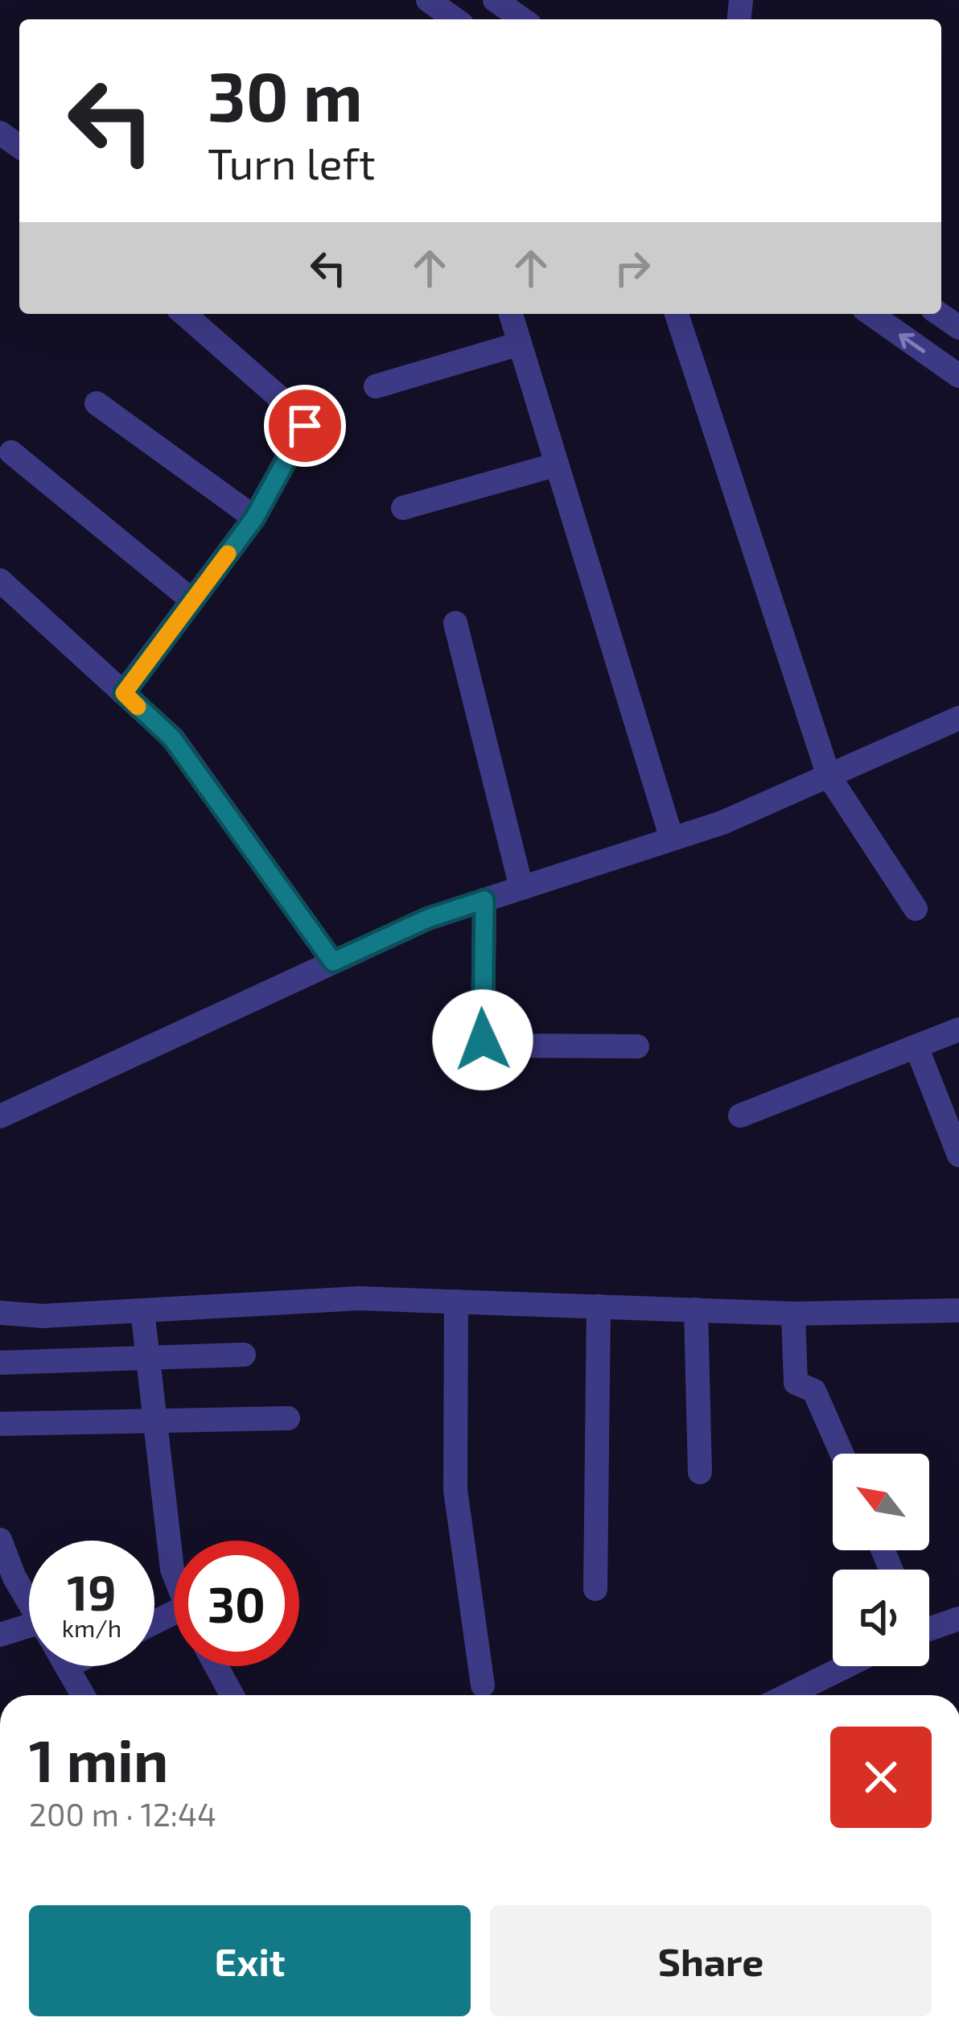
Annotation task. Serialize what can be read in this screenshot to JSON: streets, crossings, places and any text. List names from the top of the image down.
{
  "north": "top left",
  "page": {
    "turn": ["30 m", "Turn left"],
    "speed": "19 km/h",
    "limit": "30",
    "heading": ["1 min", "200 m · 12:44"],
    "buttons": ["Exit", "Share"]
  }
}
